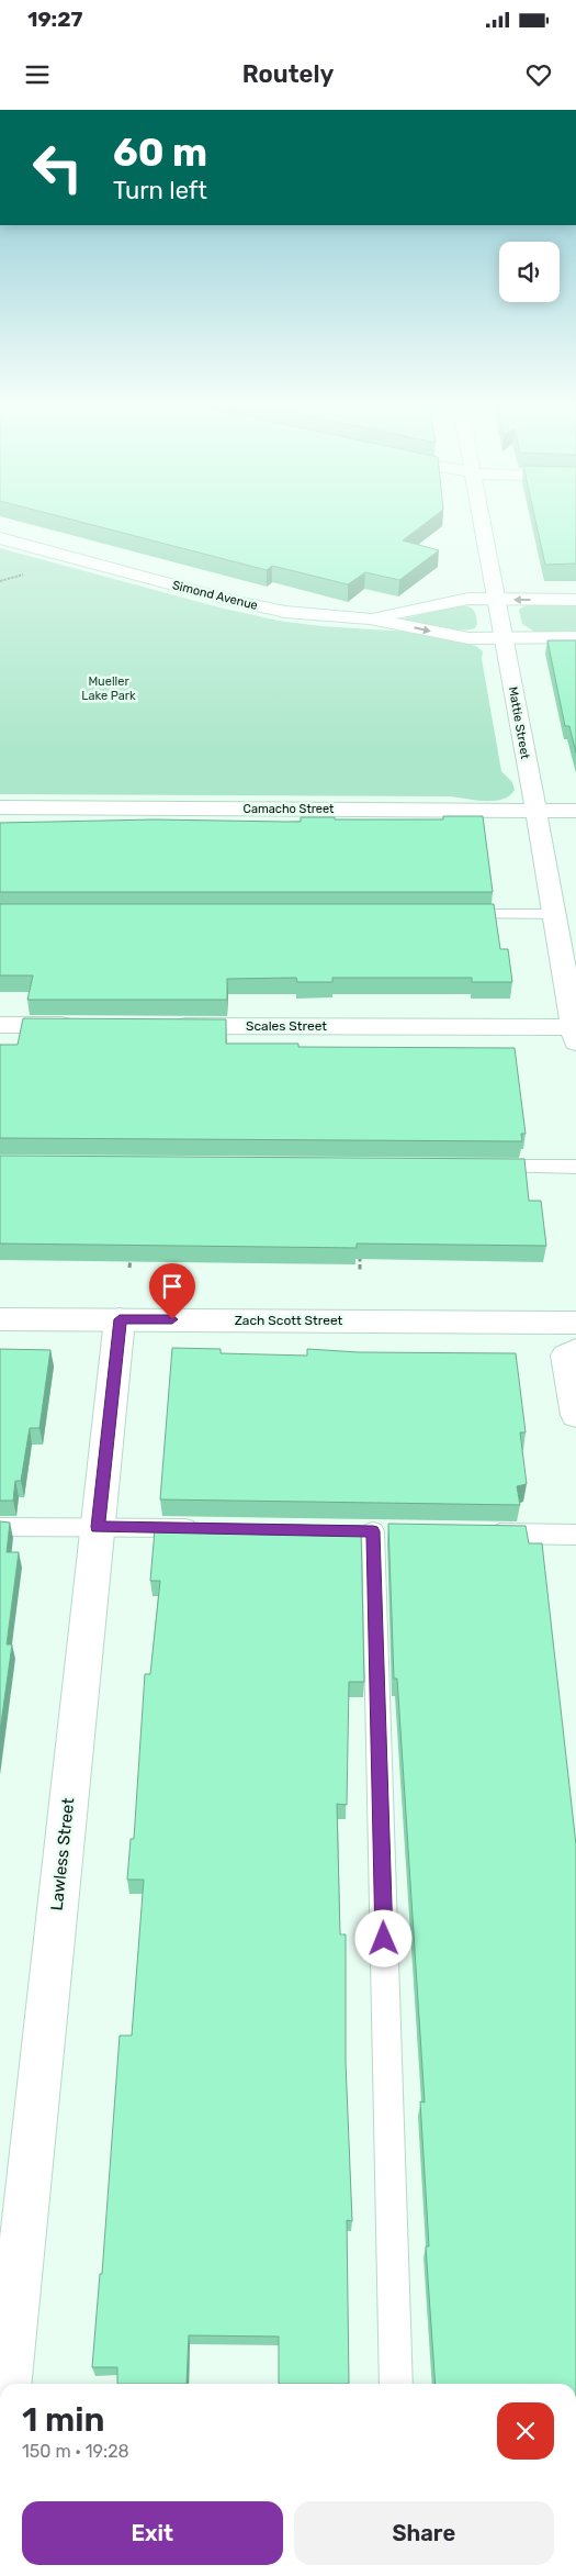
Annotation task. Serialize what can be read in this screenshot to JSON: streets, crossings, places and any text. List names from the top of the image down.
{
  "streets": {
    "street": [
      "Simond Avenue",
      "Mattie Street",
      "Camacho Street",
      "Scales Street",
      "Zach Scott Street",
      "Lawless Street"
    ]
  },
  "crossings": [
    ["Simond Avenue", "Mattie Street"],
    ["Mattie Street", "Camacho Street"],
    ["Mattie Street", "Scales Street"],
    ["Zach Scott Street", "Lawless Street"]
  ],
  "parks": ["Mueller Lake Park"],
  "page": {
    "status": "19:27",
    "header": "Routely",
    "turn": ["60 m", "Turn left"],
    "heading": ["1 min", "150 m · 19:28"],
    "buttons": ["Exit", "Share"]
  }
}
